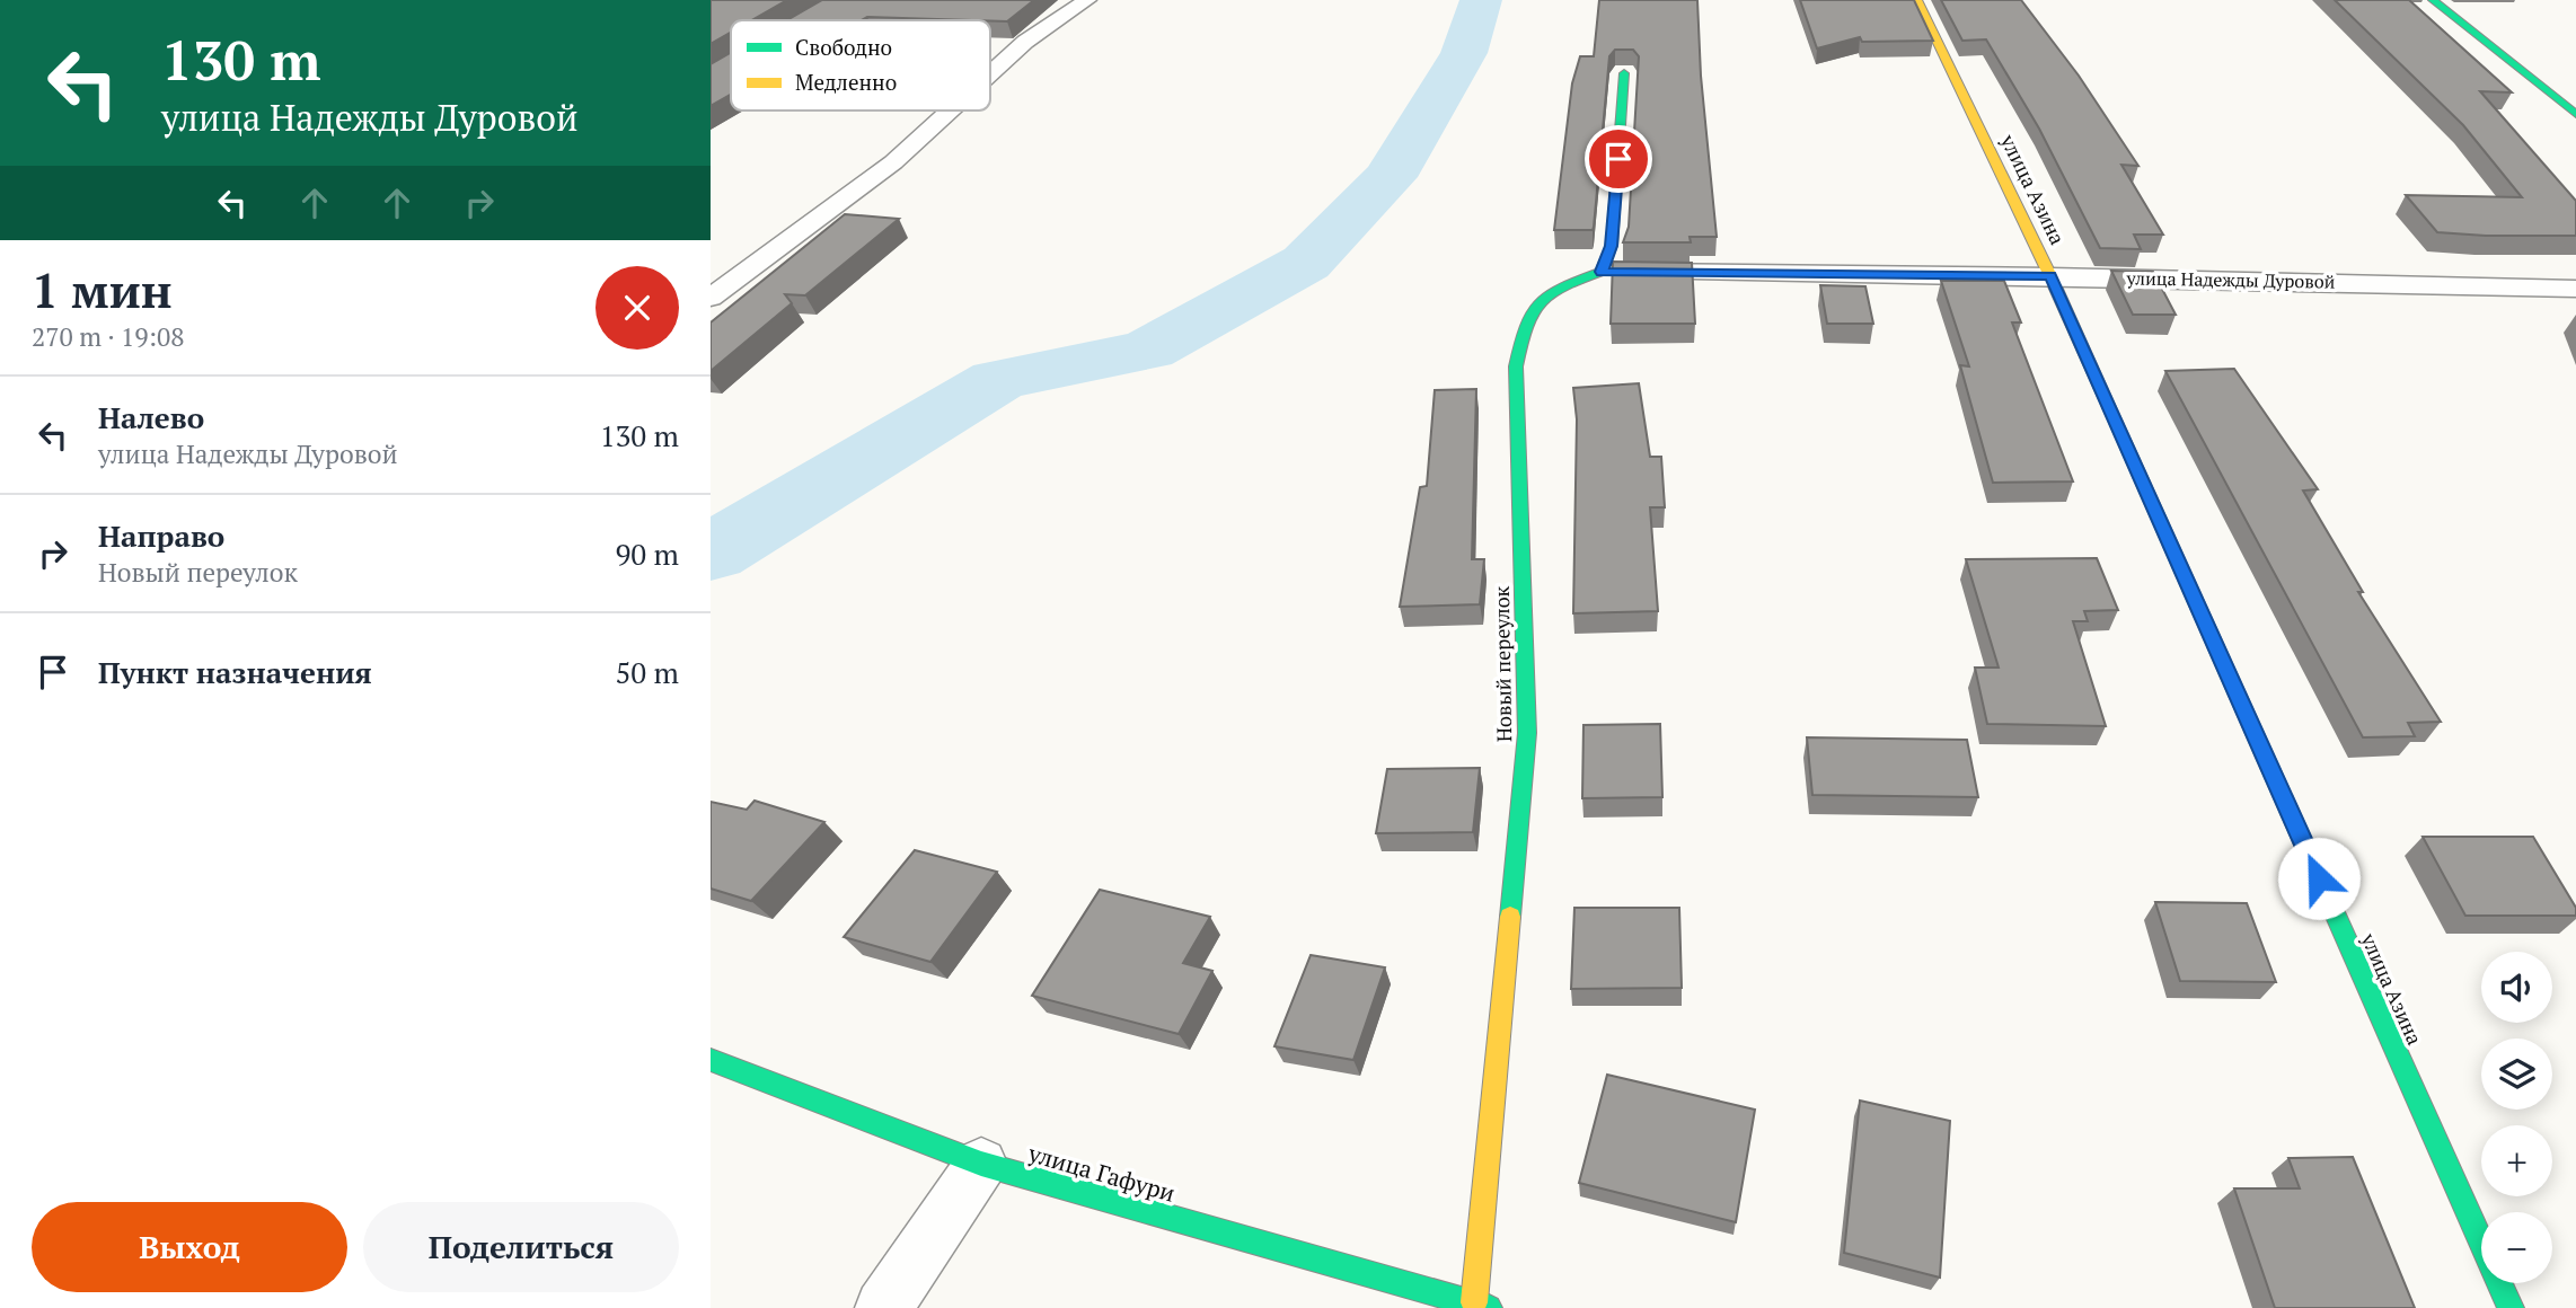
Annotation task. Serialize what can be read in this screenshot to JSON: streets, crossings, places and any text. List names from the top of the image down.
{
  "streets": {
    "street": [
      "улица Азина",
      "улица Надежды Дуровой",
      "Новый переулок",
      "улица Гафури"
    ]
  },
  "crossings": [
    ["улица Азина", "улица Надежды Дуровой"],
    ["улица Надежды Дуровой", "Новый переулок"],
    ["Новый переулок", "улица Гафури"]
  ],
  "legend": ["Свободно", "Медленно"],
  "page": {
    "turn": ["130 m", "улица Надежды Дуровой"],
    "heading": ["1 мин", "270 m · 19:08"],
    "list": [
      {
        "name": "Налево",
        "note": "улица Надежды Дуровой",
        "value": "130 m"
      },
      {
        "name": "Направо",
        "note": "Новый переулок",
        "value": "90 m"
      },
      {
        "name": "Пункт назначения",
        "value": "50 m"
      }
    ],
    "map_buttons": ["+", "−"],
    "buttons": ["Выход", "Поделиться"]
  }
}
